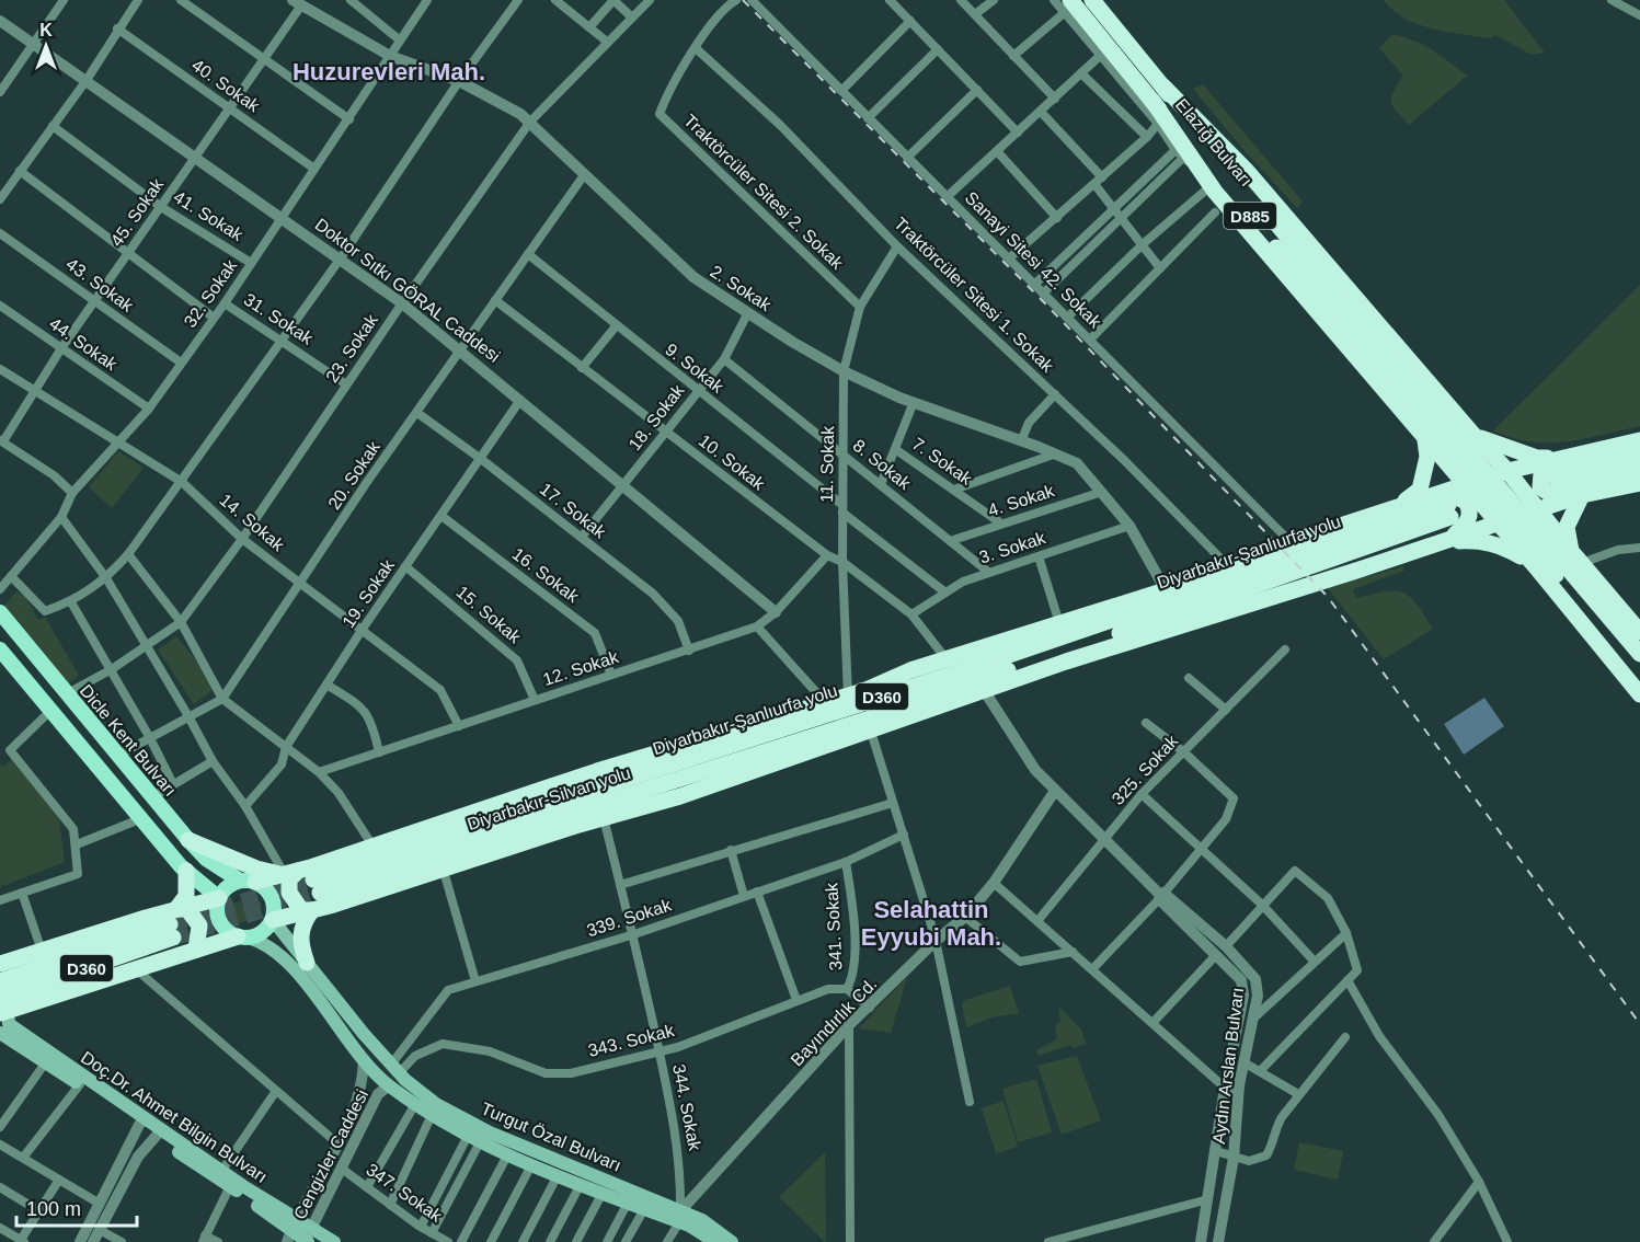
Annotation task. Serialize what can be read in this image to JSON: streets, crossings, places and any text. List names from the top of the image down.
{
  "streets": {
    "highway": [
      "Elazığ Bulvarı",
      "D885",
      "Diyarbakır-Şanlıurfa yolu",
      "D360",
      "Diyarbakır-Silvan yolu"
    ],
    "main road": ["Dicle Kent Bulvarı", "Doç.Dr. Ahmet Bilgin Bulvarı", "Turgut Özal Bulvarı"],
    "street": [
      "40. Sokak",
      "Traktörcüler Sitesi 2. Sokak",
      "45. Sokak",
      "41. Sokak",
      "Sanayi Sitesi 42. Sokak",
      "43. Sokak",
      "2. Sokak",
      "Doktor Sıtkı GÖRAL Caddesi",
      "32. Sokak",
      "Traktörcüler Sitesi 1. Sokak",
      "31. Sokak",
      "44. Sokak",
      "23. Sokak",
      "9. Sokak",
      "18. Sokak",
      "7. Sokak",
      "10. Sokak",
      "11. Sokak",
      "8. Sokak",
      "20. Sokak",
      "4. Sokak",
      "17. Sokak",
      "14. Sokak",
      "3. Sokak",
      "16. Sokak",
      "19. Sokak",
      "15. Sokak",
      "12. Sokak",
      "325. Sokak",
      "339. Sokak",
      "341. Sokak",
      "Bayındırlık Cd.",
      "343. Sokak",
      "Aydın Arslan Bulvarı",
      "344. Sokak",
      "Cengizler Caddesi",
      "347. Sokak"
    ]
  },
  "crossings": [
    ["40. Sokak", "45. Sokak"],
    ["40. Sokak", "32. Sokak"],
    ["Traktörcüler Sitesi 2. Sokak", "Traktörcüler Sitesi 1. Sokak"],
    ["Traktörcüler Sitesi 2. Sokak", "11. Sokak"],
    ["45. Sokak", "41. Sokak"],
    ["45. Sokak", "43. Sokak"],
    ["45. Sokak", "2. Sokak"],
    ["45. Sokak", "Doktor Sıtkı GÖRAL Caddesi"],
    ["45. Sokak", "44. Sokak"],
    ["45. Sokak", "14. Sokak"],
    ["41. Sokak", "32. Sokak"],
    ["43. Sokak", "32. Sokak"],
    ["2. Sokak", "32. Sokak"],
    ["2. Sokak", "23. Sokak"],
    ["2. Sokak", "18. Sokak"],
    ["2. Sokak", "11. Sokak"],
    ["2. Sokak", "20. Sokak"],
    ["2. Sokak", "4. Sokak"],
    ["2. Sokak", "3. Sokak"],
    ["Doktor Sıtkı GÖRAL Caddesi", "32. Sokak"],
    ["Doktor Sıtkı GÖRAL Caddesi", "23. Sokak"],
    ["Doktor Sıtkı GÖRAL Caddesi", "18. Sokak"],
    ["Doktor Sıtkı GÖRAL Caddesi", "20. Sokak"],
    ["Doktor Sıtkı GÖRAL Caddesi", "19. Sokak"],
    ["Doktor Sıtkı GÖRAL Caddesi", "12. Sokak"],
    ["32. Sokak", "31. Sokak"],
    ["32. Sokak", "44. Sokak"],
    ["32. Sokak", "14. Sokak"],
    ["Traktörcüler Sitesi 1. Sokak", "11. Sokak"],
    ["31. Sokak", "23. Sokak"],
    ["23. Sokak", "14. Sokak"],
    ["23. Sokak", "Dicle Kent Bulvarı"],
    ["9. Sokak", "18. Sokak"],
    ["9. Sokak", "11. Sokak"],
    ["9. Sokak", "20. Sokak"],
    ["9. Sokak", "3. Sokak"],
    ["18. Sokak", "10. Sokak"],
    ["18. Sokak", "8. Sokak"],
    ["18. Sokak", "17. Sokak"],
    ["7. Sokak", "4. Sokak"],
    ["10. Sokak", "11. Sokak"],
    ["10. Sokak", "20. Sokak"],
    ["10. Sokak", "3. Sokak"],
    ["10. Sokak", "12. Sokak"],
    ["11. Sokak", "8. Sokak"],
    ["8. Sokak", "4. Sokak"],
    ["8. Sokak", "3. Sokak"],
    ["20. Sokak", "17. Sokak"],
    ["20. Sokak", "14. Sokak"],
    ["20. Sokak", "Dicle Kent Bulvarı"],
    ["17. Sokak", "19. Sokak"],
    ["17. Sokak", "12. Sokak"],
    ["14. Sokak", "19. Sokak"],
    ["14. Sokak", "12. Sokak"],
    ["Diyarbakır-Şanlıurfa yolu", "D360"],
    ["Diyarbakır-Şanlıurfa yolu", "Diyarbakır-Silvan yolu"],
    ["16. Sokak", "19. Sokak"],
    ["16. Sokak", "12. Sokak"],
    ["19. Sokak", "15. Sokak"],
    ["15. Sokak", "12. Sokak"],
    ["D360", "Diyarbakır-Silvan yolu"],
    ["D360", "Doç.Dr. Ahmet Bilgin Bulvarı"],
    ["Dicle Kent Bulvarı", "Turgut Özal Bulvarı"],
    ["339. Sokak", "341. Sokak"],
    ["339. Sokak", "343. Sokak"],
    ["339. Sokak", "344. Sokak"],
    ["339. Sokak", "Turgut Özal Bulvarı"],
    ["341. Sokak", "343. Sokak"],
    ["Bayındırlık Cd.", "344. Sokak"],
    ["Bayındırlık Cd.", "Turgut Özal Bulvarı"],
    ["343. Sokak", "344. Sokak"],
    ["343. Sokak", "Turgut Özal Bulvarı"],
    ["344. Sokak", "Turgut Özal Bulvarı"],
    ["Doç.Dr. Ahmet Bilgin Bulvarı", "Cengizler Caddesi"],
    ["Turgut Özal Bulvarı", "Cengizler Caddesi"],
    ["Cengizler Caddesi", "347. Sokak"]
  ],
  "districts": ["Huzurevleri Mah.", "Selahattin Eyyubi Mah."],
  "scale_bar": "100 m",
  "north": "top"
}
